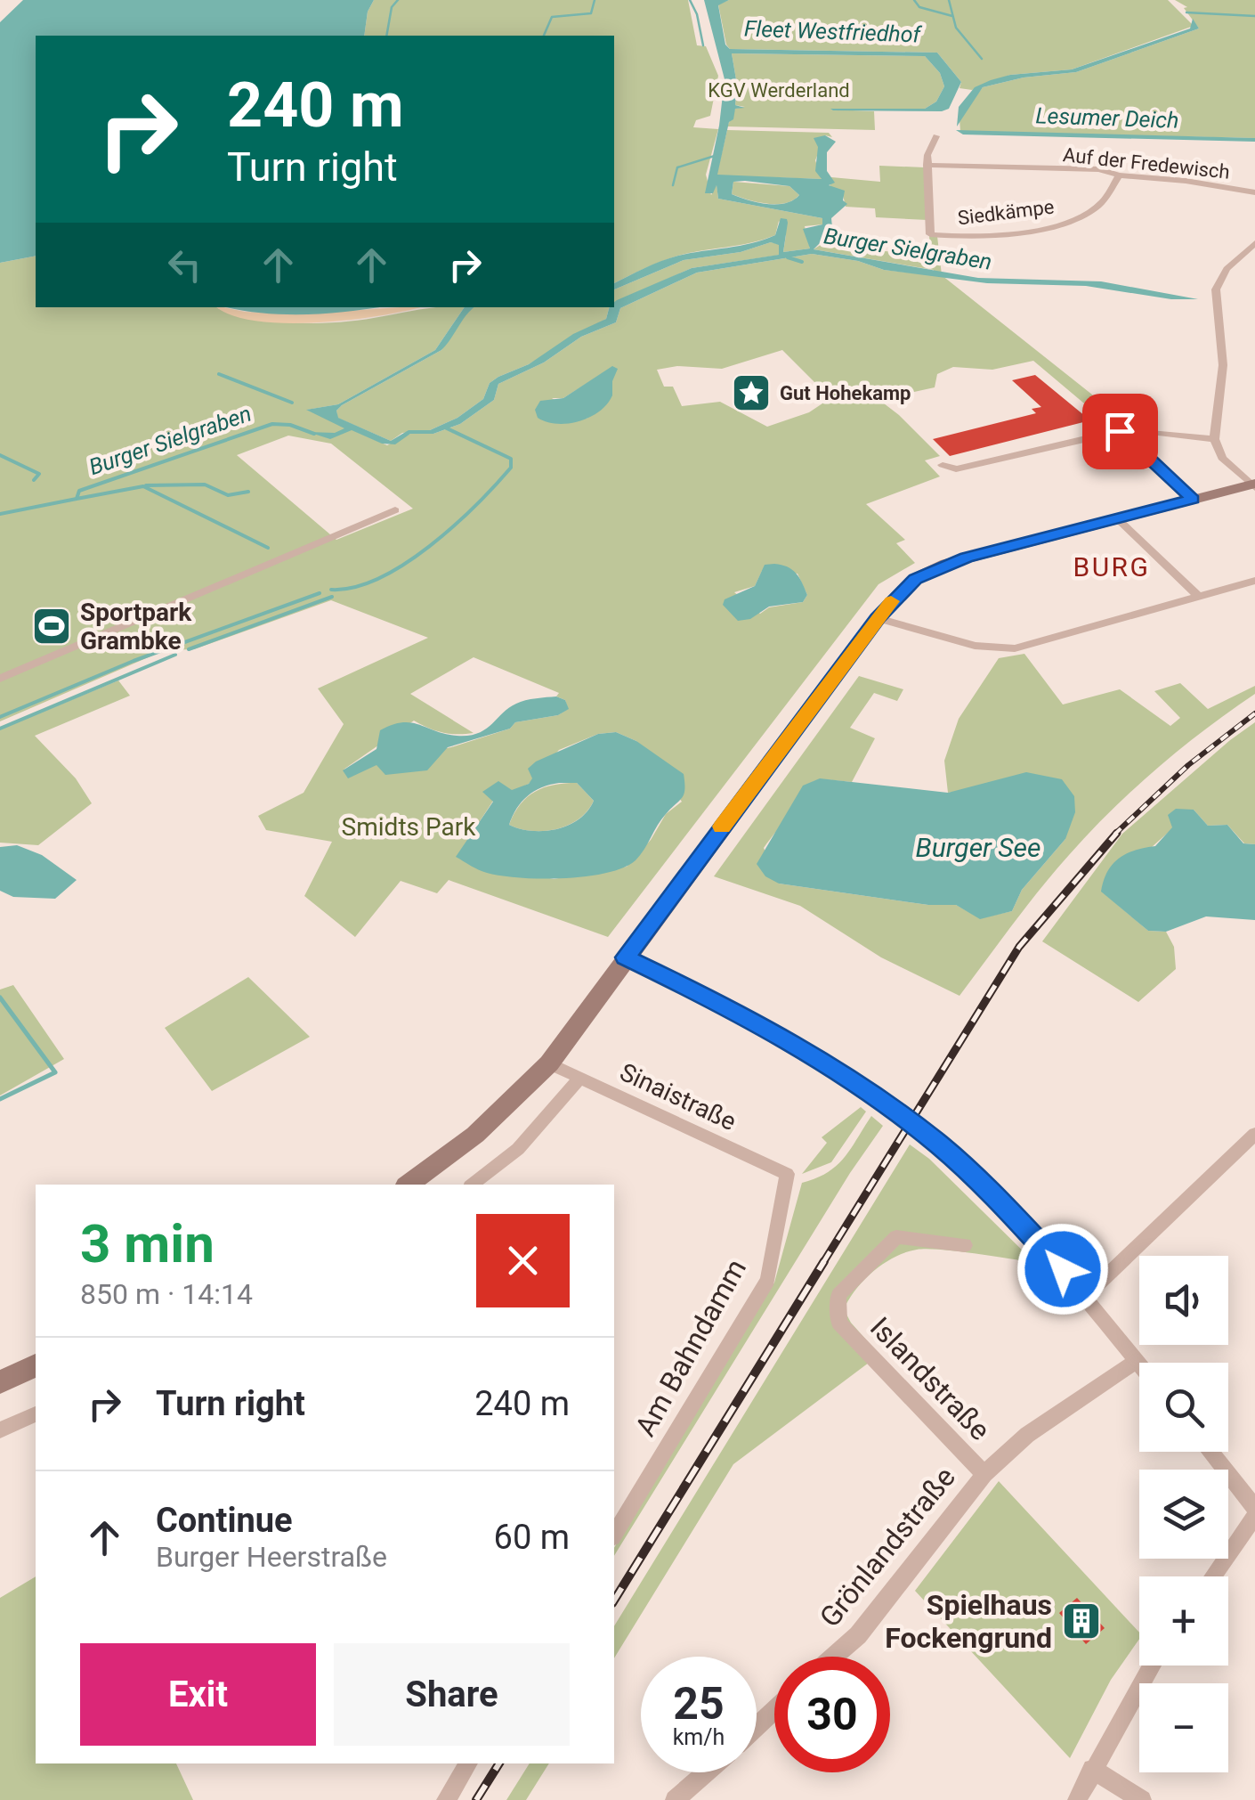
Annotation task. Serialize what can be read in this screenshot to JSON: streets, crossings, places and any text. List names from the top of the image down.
{
  "streets": {
    "street": [
      "Auf der Fredewisch",
      "Siedkämpe",
      "Sinaistraße",
      "Am Bahndamm",
      "Islandstraße",
      "Grönlandstraße"
    ]
  },
  "crossings": [
    ["Auf der Fredewisch", "Siedkämpe"],
    ["Sinaistraße", "Am Bahndamm"],
    ["Islandstraße", "Grönlandstraße"]
  ],
  "districts": ["BURG"],
  "water": [
    "Fleet Westfriedhof",
    "Lesumer Deich",
    "Burger Sielgraben",
    "Burger See"
  ],
  "parks": ["KGV Werderland", "Smidts Park"],
  "places": {
    "place": ["Gut Hohekamp"],
    "sports": ["Sportpark Grambke"],
    "building": ["Spielhaus Fockengrund"]
  },
  "page": {
    "turn": ["240 m", "Turn right"],
    "heading": ["3 min", "850 m · 14:14"],
    "map_buttons": ["+", "−"],
    "list": [
      {
        "name": "Turn right",
        "value": "240 m"
      },
      {
        "name": "Continue",
        "note": "Burger Heerstraße",
        "value": "60 m"
      }
    ],
    "buttons": ["Exit", "Share"],
    "speed": "25 km/h",
    "limit": "30"
  }
}
